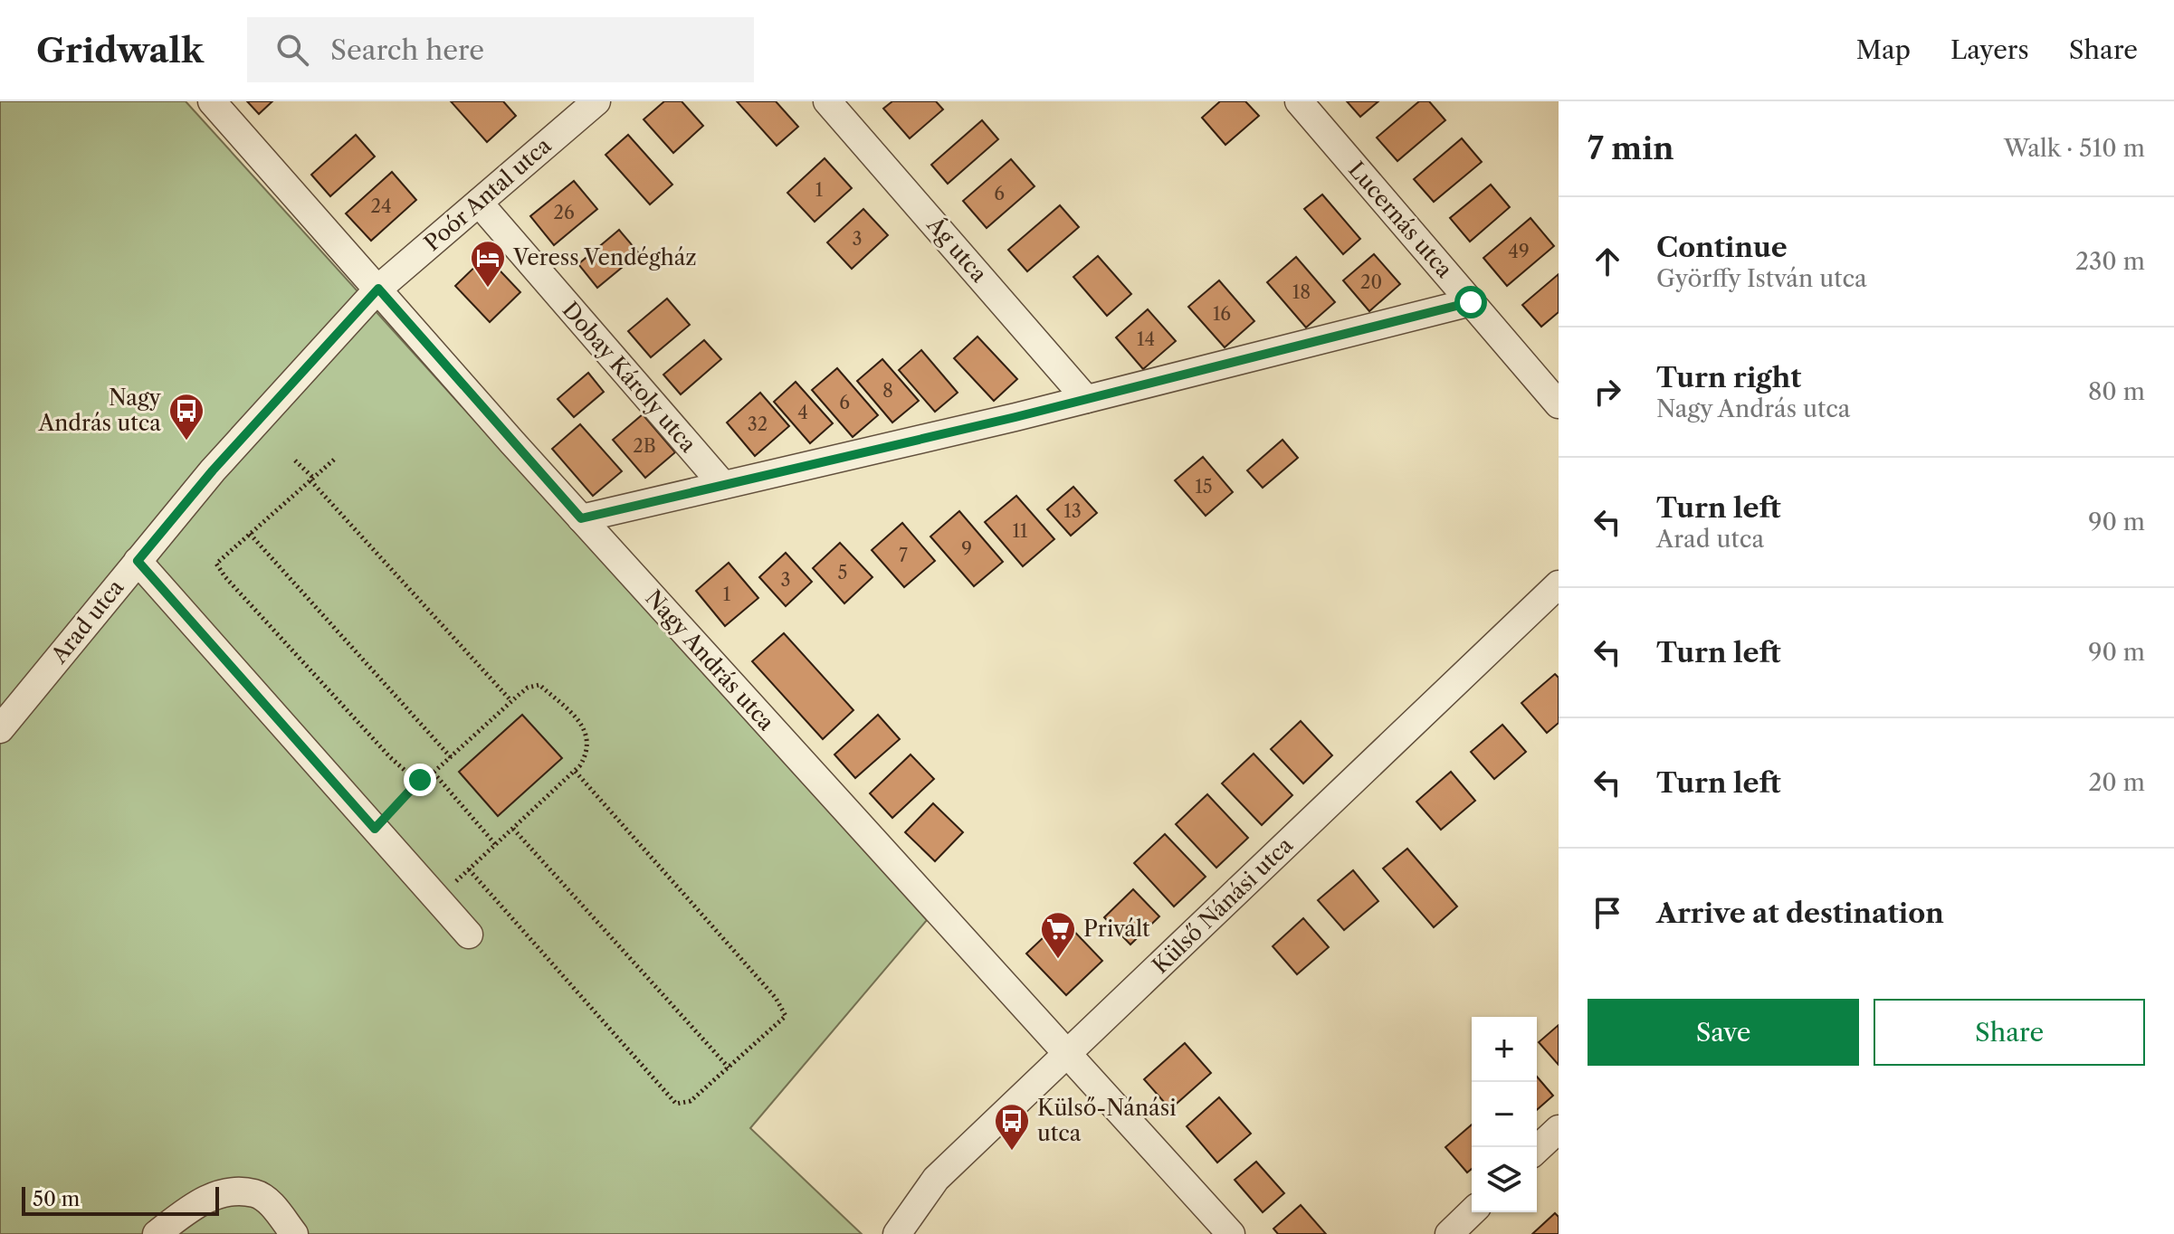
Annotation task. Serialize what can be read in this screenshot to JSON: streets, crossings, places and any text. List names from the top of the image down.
{
  "streets": {
    "street": [
      "Poór Antal utca",
      "Lucernás utca",
      "Ág utca",
      "Dobay Károly utca",
      "Arad utca",
      "Nagy András utca",
      "Külső Nánási utca"
    ]
  },
  "crossings": [
    ["Poór Antal utca", "Dobay Károly utca"],
    ["Poór Antal utca", "Arad utca"],
    ["Poór Antal utca", "Nagy András utca"],
    ["Arad utca", "Nagy András utca"],
    ["Nagy András utca", "Külső Nánási utca"]
  ],
  "places": {
    "hotel": ["Veress Vendégház"],
    "bus stop": ["Nagy András utca", "Külső-Nánási utca"],
    "supermarket": ["Privált"]
  },
  "house_numbers": [
    "1",
    "6",
    "24",
    "26",
    "3",
    "49",
    "20",
    "18",
    "16",
    "14",
    "8",
    "6",
    "4",
    "32",
    "2B",
    "15",
    "13",
    "11",
    "9",
    "7",
    "5",
    "3",
    "1"
  ],
  "scale_bar": "50 m",
  "page": {
    "header": "Gridwalk",
    "search": "Search here",
    "nav": ["Map", "Layers", "Share"],
    "heading": ["7 min", "Walk · 510 m"],
    "list": [
      ["Continue", "Györffy István utca", "230 m"],
      ["Turn right", "Nagy András utca", "80 m"],
      ["Turn left", "Arad utca", "90 m"],
      ["Turn left", "90 m"],
      ["Turn left", "20 m"],
      "Arrive at destination"
    ],
    "buttons": ["Save", "Share"],
    "map_buttons": ["+", "−"],
    "scale": "50 m"
  }
}
